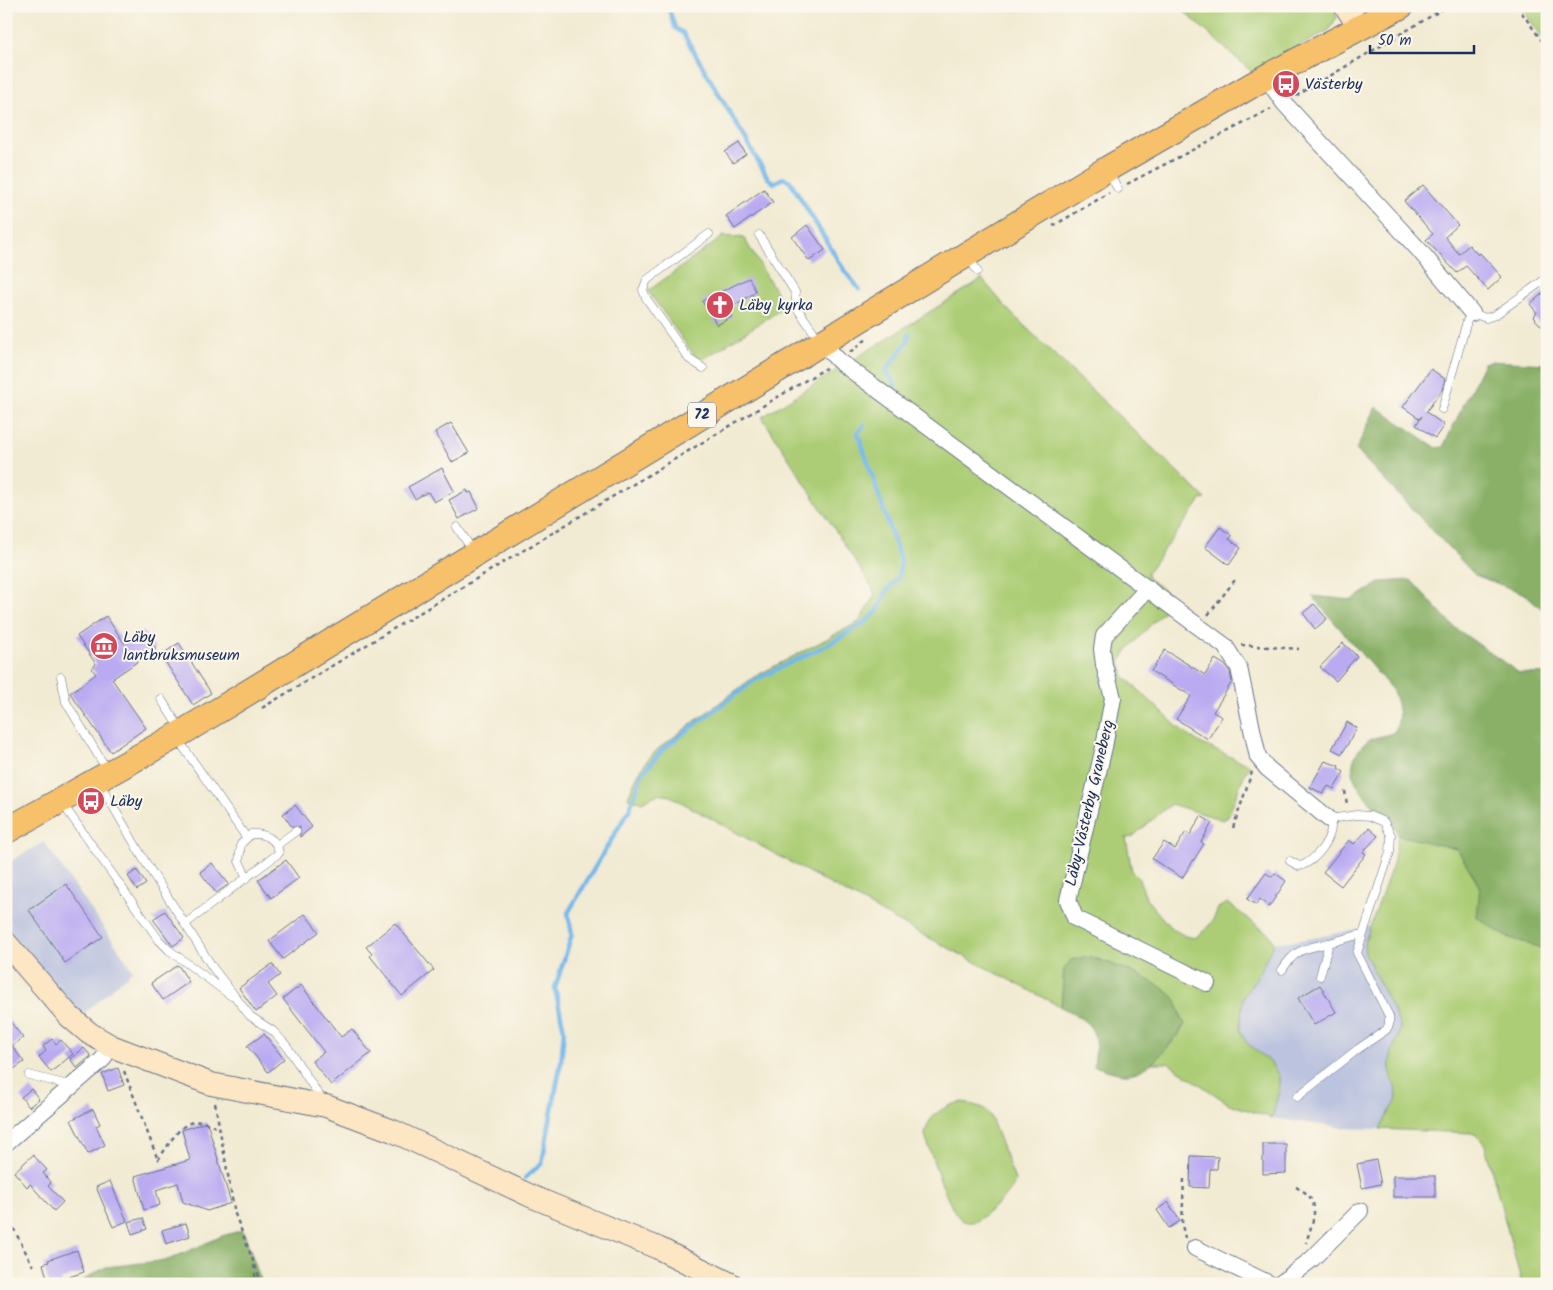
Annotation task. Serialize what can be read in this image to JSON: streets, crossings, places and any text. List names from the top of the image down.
{
  "streets": {
    "main road": ["72"],
    "street": ["Läby-Västerby Graneberg"]
  },
  "places": {
    "bus stop": ["Västerby", "Läby"],
    "church": ["Läby kyrka"],
    "museum": ["Läby lantbruksmuseum"]
  },
  "scale_bar": "50 m"
}
